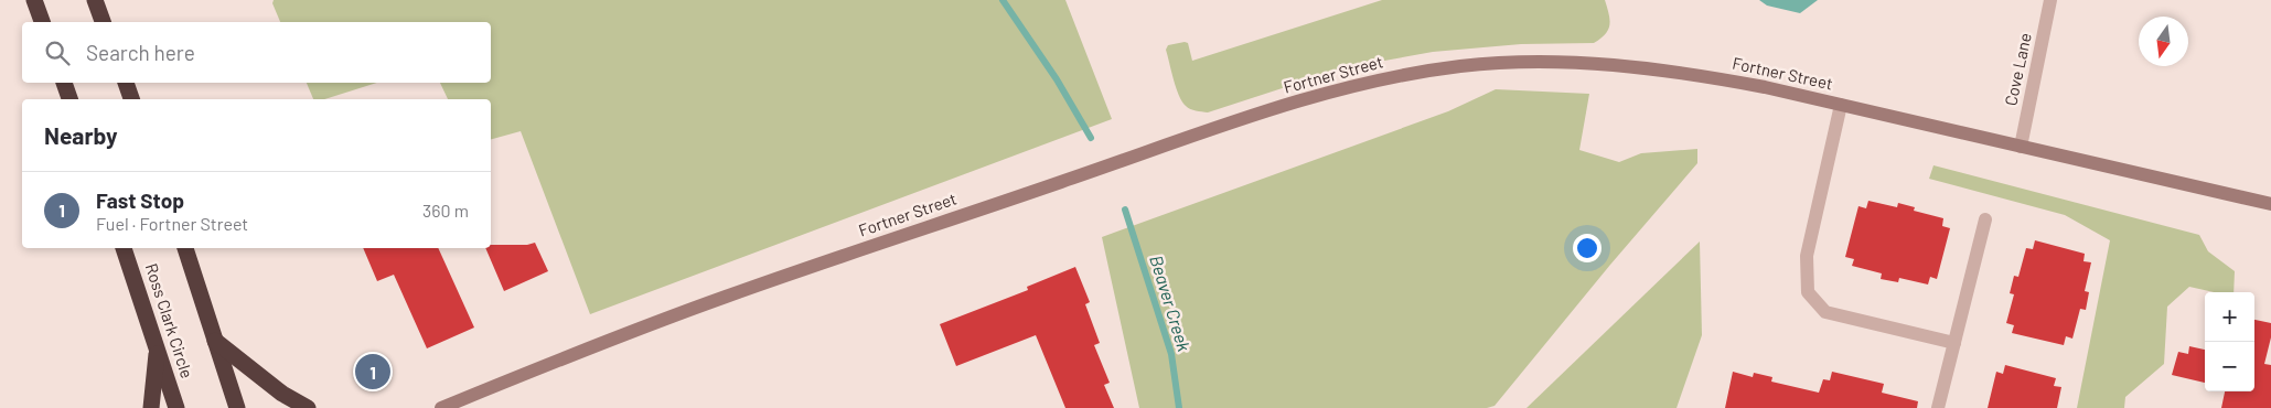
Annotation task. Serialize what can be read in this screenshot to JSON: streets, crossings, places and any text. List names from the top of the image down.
{
  "streets": {
    "highway": ["Ross Clark Circle"],
    "street": ["Cove Lane", "Fortner Street"]
  },
  "crossings": [
    ["Cove Lane", "Fortner Street"]
  ],
  "water": ["Beaver Creek"],
  "north": "bottom",
  "page": {
    "search": "Search here",
    "heading": "Nearby",
    "list": [
      {
        "mark": "1",
        "name": "Fast Stop",
        "note": "Fuel · Fortner Street",
        "value": "360 m"
      }
    ],
    "map_buttons": ["+", "−"],
    "pins": "1"
  }
}
